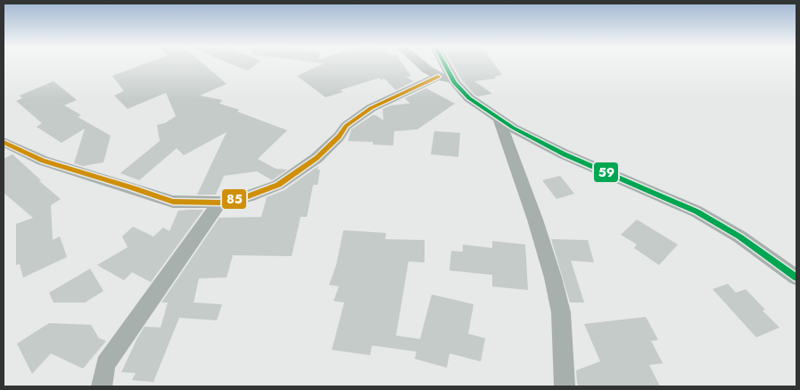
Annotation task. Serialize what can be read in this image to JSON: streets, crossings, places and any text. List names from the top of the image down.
{
  "lines": ["transit line 59", "transit line 85"]
}
